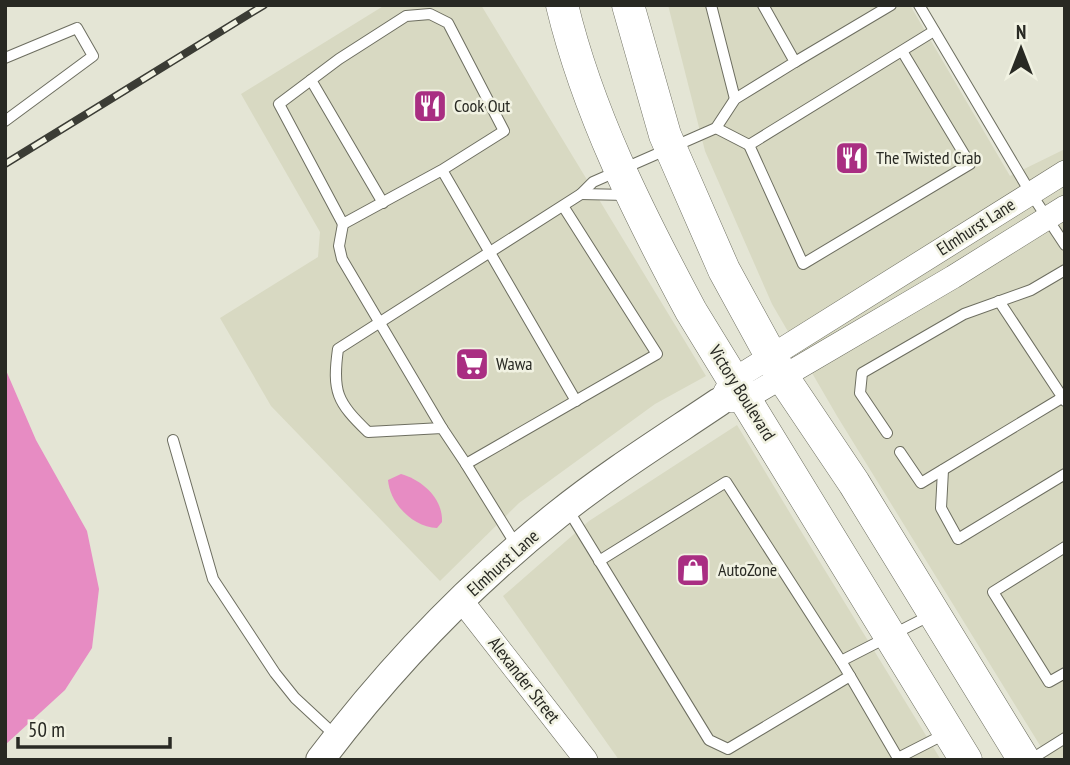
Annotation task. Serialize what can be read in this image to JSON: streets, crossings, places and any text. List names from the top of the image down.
{
  "streets": {
    "main road": ["Victory Boulevard"],
    "street": ["Elmhurst Lane", "Alexander Street"]
  },
  "crossings": [
    ["Elmhurst Lane", "Victory Boulevard"],
    ["Elmhurst Lane", "Alexander Street"]
  ],
  "places": {
    "restaurant": ["Cook Out", "The Twisted Crab"],
    "supermarket": ["Wawa"],
    "shop": ["AutoZone"]
  },
  "scale_bar": "50 m",
  "north": "top"
}
